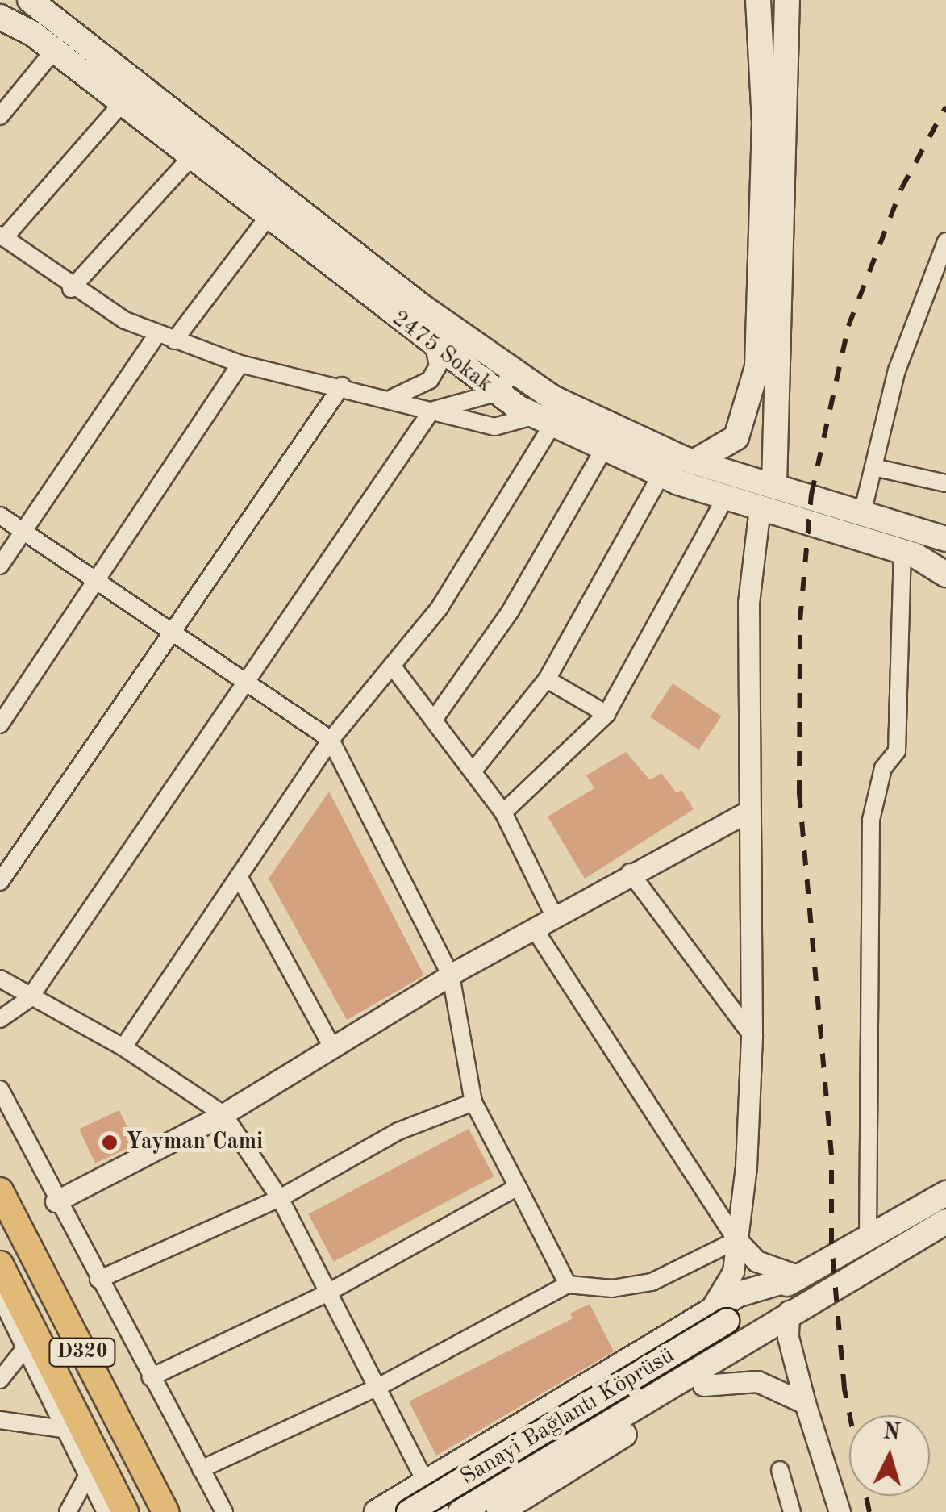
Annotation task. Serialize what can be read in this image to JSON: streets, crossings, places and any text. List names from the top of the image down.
{
  "streets": {
    "main road": ["2475 Sokak", "D320", "Sanayi Bağlantı Köprüsü"]
  },
  "places": ["Yayman Cami"],
  "north": "top"
}
